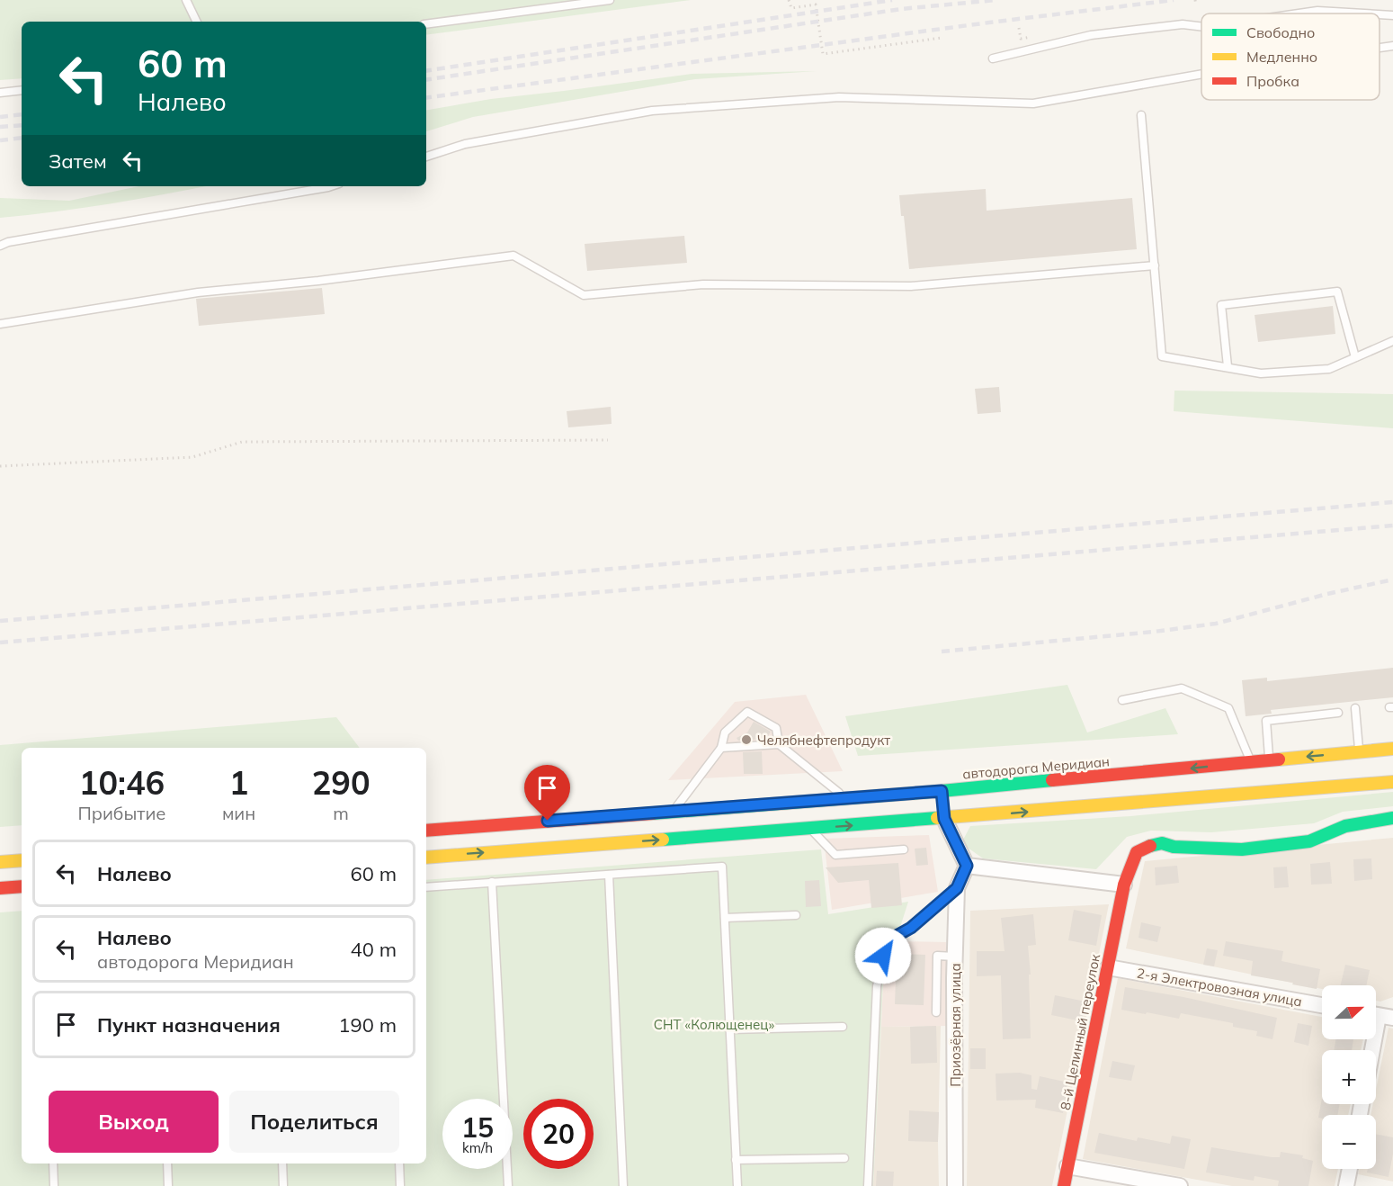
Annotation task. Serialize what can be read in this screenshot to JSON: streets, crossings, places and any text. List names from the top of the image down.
{
  "streets": {
    "main road": ["автодорога Меридиан", "8-й Целинный переулок"],
    "street": ["2-я Электровозная улица", "Приозёрная улица"]
  },
  "crossings": [
    ["2-я Электровозная улица", "8-й Целинный переулок"]
  ],
  "parks": ["СНТ «Колющенец»"],
  "places": ["Челябнефтепродукт"],
  "legend": ["Свободно", "Медленно", "Пробка"],
  "north": "right",
  "page": {
    "turn": ["60 m", "Налево"],
    "then": "Затем",
    "eta": [
      "10:46",
      "Прибытие",
      "1",
      "мин",
      "290",
      "m"
    ],
    "list": [
      {
        "name": "Налево",
        "value": "60 m"
      },
      {
        "name": "Налево",
        "note": "автодорога Меридиан",
        "value": "40 m"
      },
      {
        "name": "Пункт назначения",
        "value": "190 m"
      }
    ],
    "map_buttons": ["+", "−"],
    "buttons": ["Выход", "Поделиться"],
    "speed": "15 km/h",
    "limit": "20"
  }
}
